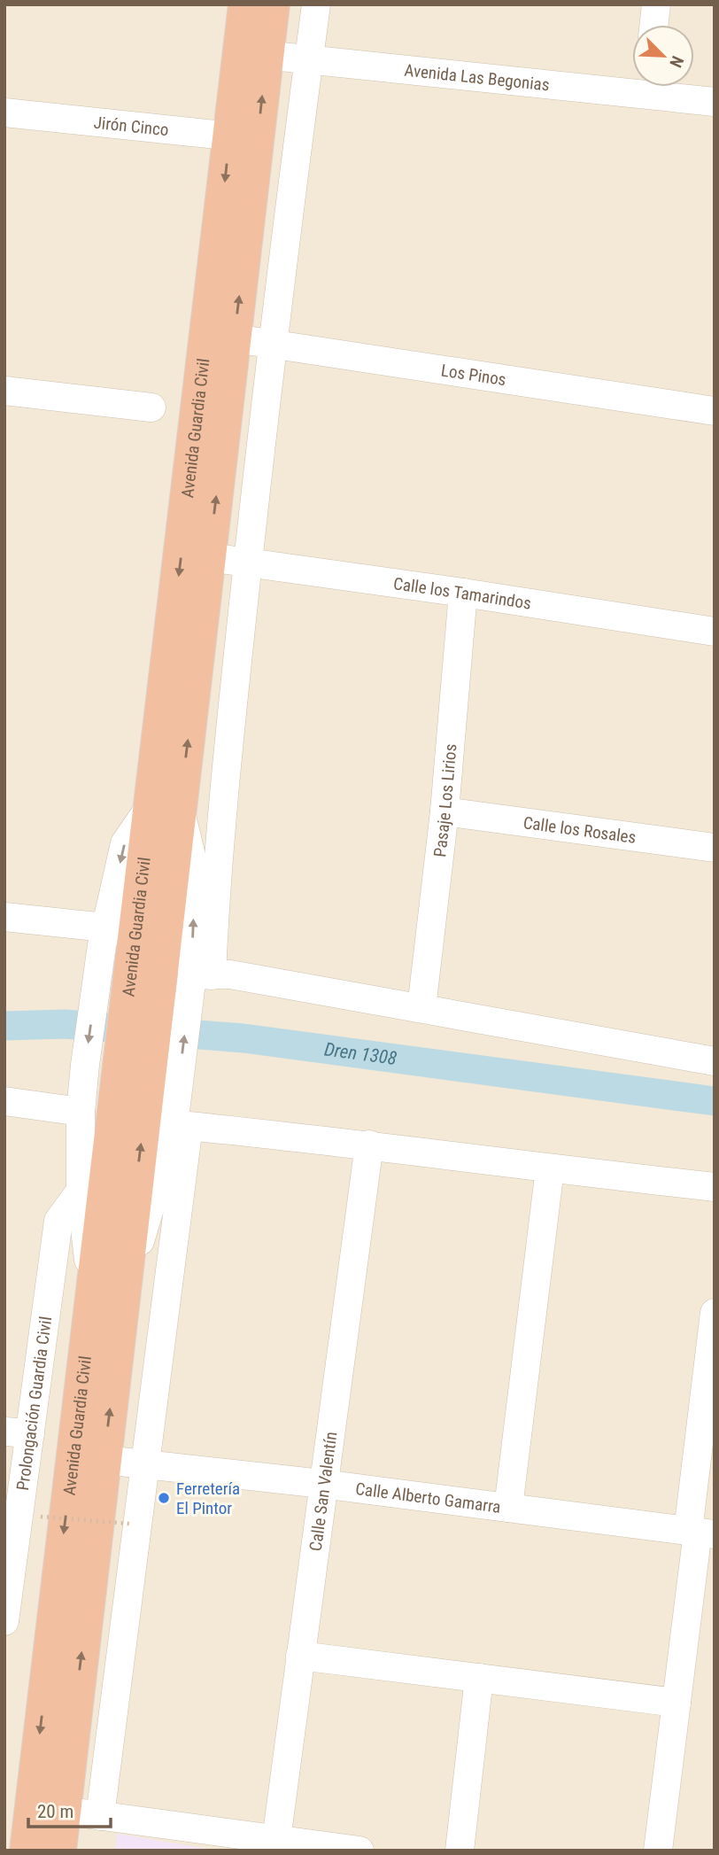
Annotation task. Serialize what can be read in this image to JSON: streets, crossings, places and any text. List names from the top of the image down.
{
  "streets": {
    "highway": ["Avenida Guardia Civil"],
    "street": [
      "Avenida Las Begonias",
      "Jirón Cinco",
      "Los Pinos",
      "Calle los Tamarindos",
      "Pasaje Los Lirios",
      "Calle los Rosales",
      "Prolongación Guardia Civil",
      "Calle San Valentín",
      "Calle Alberto Gamarra"
    ]
  },
  "crossings": [
    ["Avenida Las Begonias", "Avenida Guardia Civil"],
    ["Jirón Cinco", "Avenida Guardia Civil"],
    ["Los Pinos", "Avenida Guardia Civil"],
    ["Avenida Guardia Civil", "Calle los Tamarindos"],
    ["Avenida Guardia Civil", "Calle Alberto Gamarra"],
    ["Calle los Tamarindos", "Pasaje Los Lirios"],
    ["Pasaje Los Lirios", "Calle los Rosales"],
    ["Calle San Valentín", "Calle Alberto Gamarra"]
  ],
  "water": ["Dren 1308"],
  "places": ["Ferretería El Pintor"],
  "scale_bar": "20 m",
  "north": "bottom right"
}
